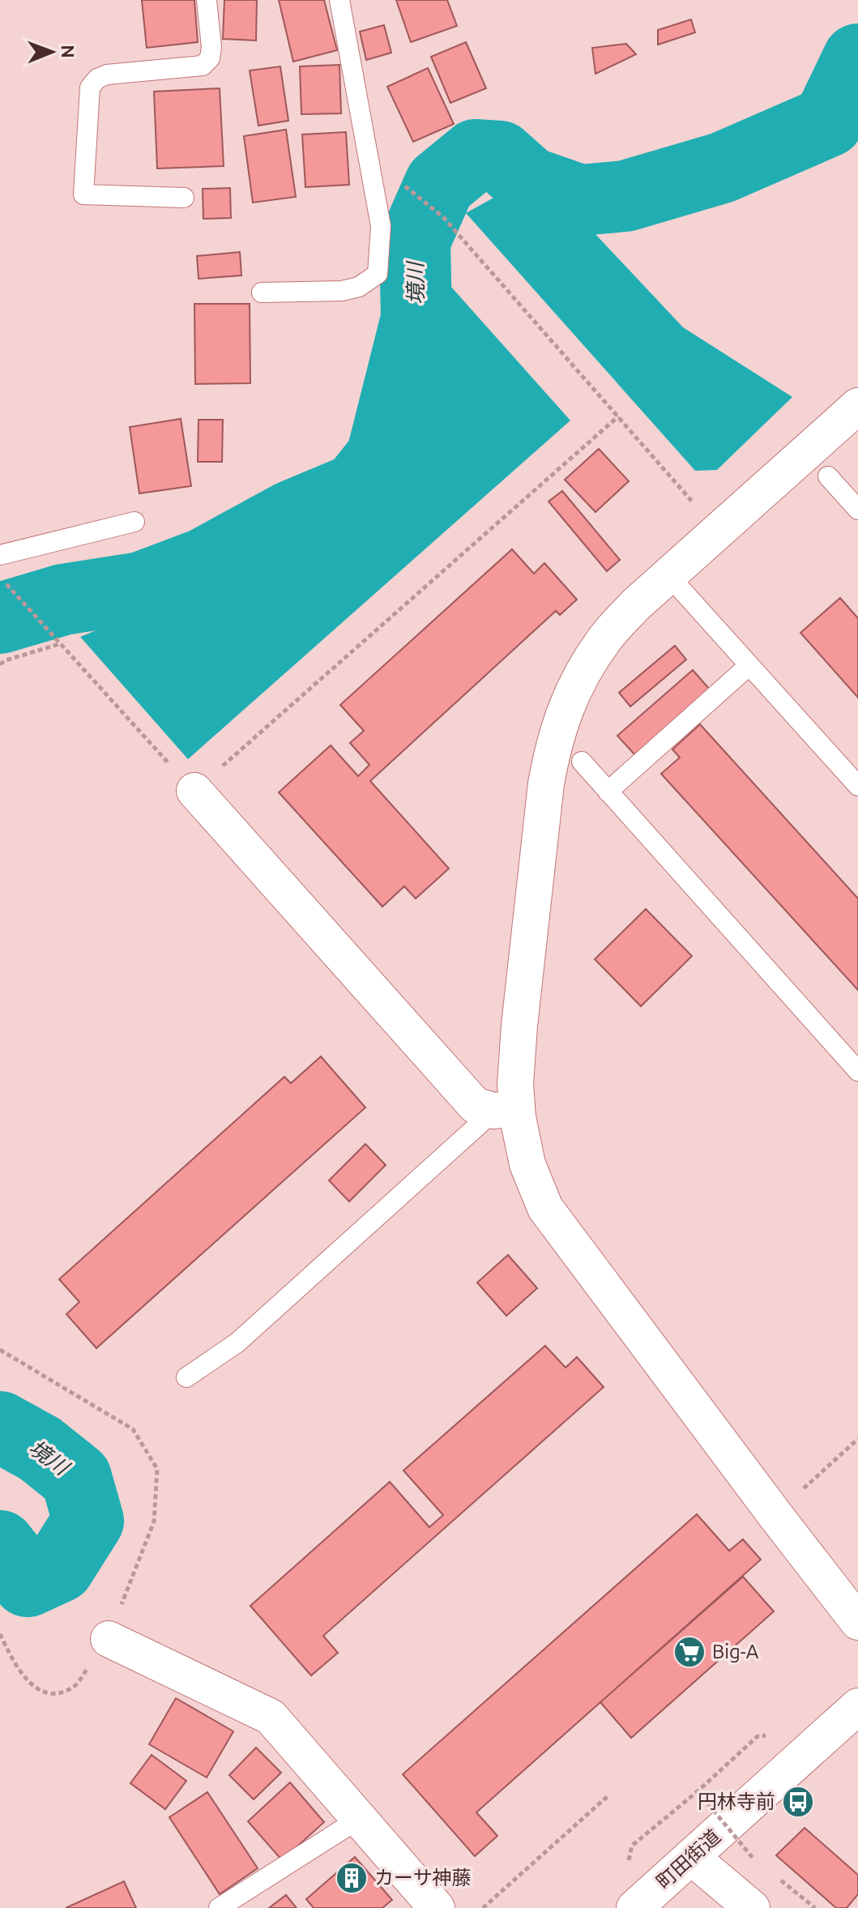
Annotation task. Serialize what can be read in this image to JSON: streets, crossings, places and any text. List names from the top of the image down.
{
  "streets": {
    "street": ["町田街道"]
  },
  "water": ["境川"],
  "places": {
    "supermarket": ["Big-A"],
    "bus stop": ["円林寺前"],
    "building": ["カーサ神藤"]
  },
  "north": "right"
}
